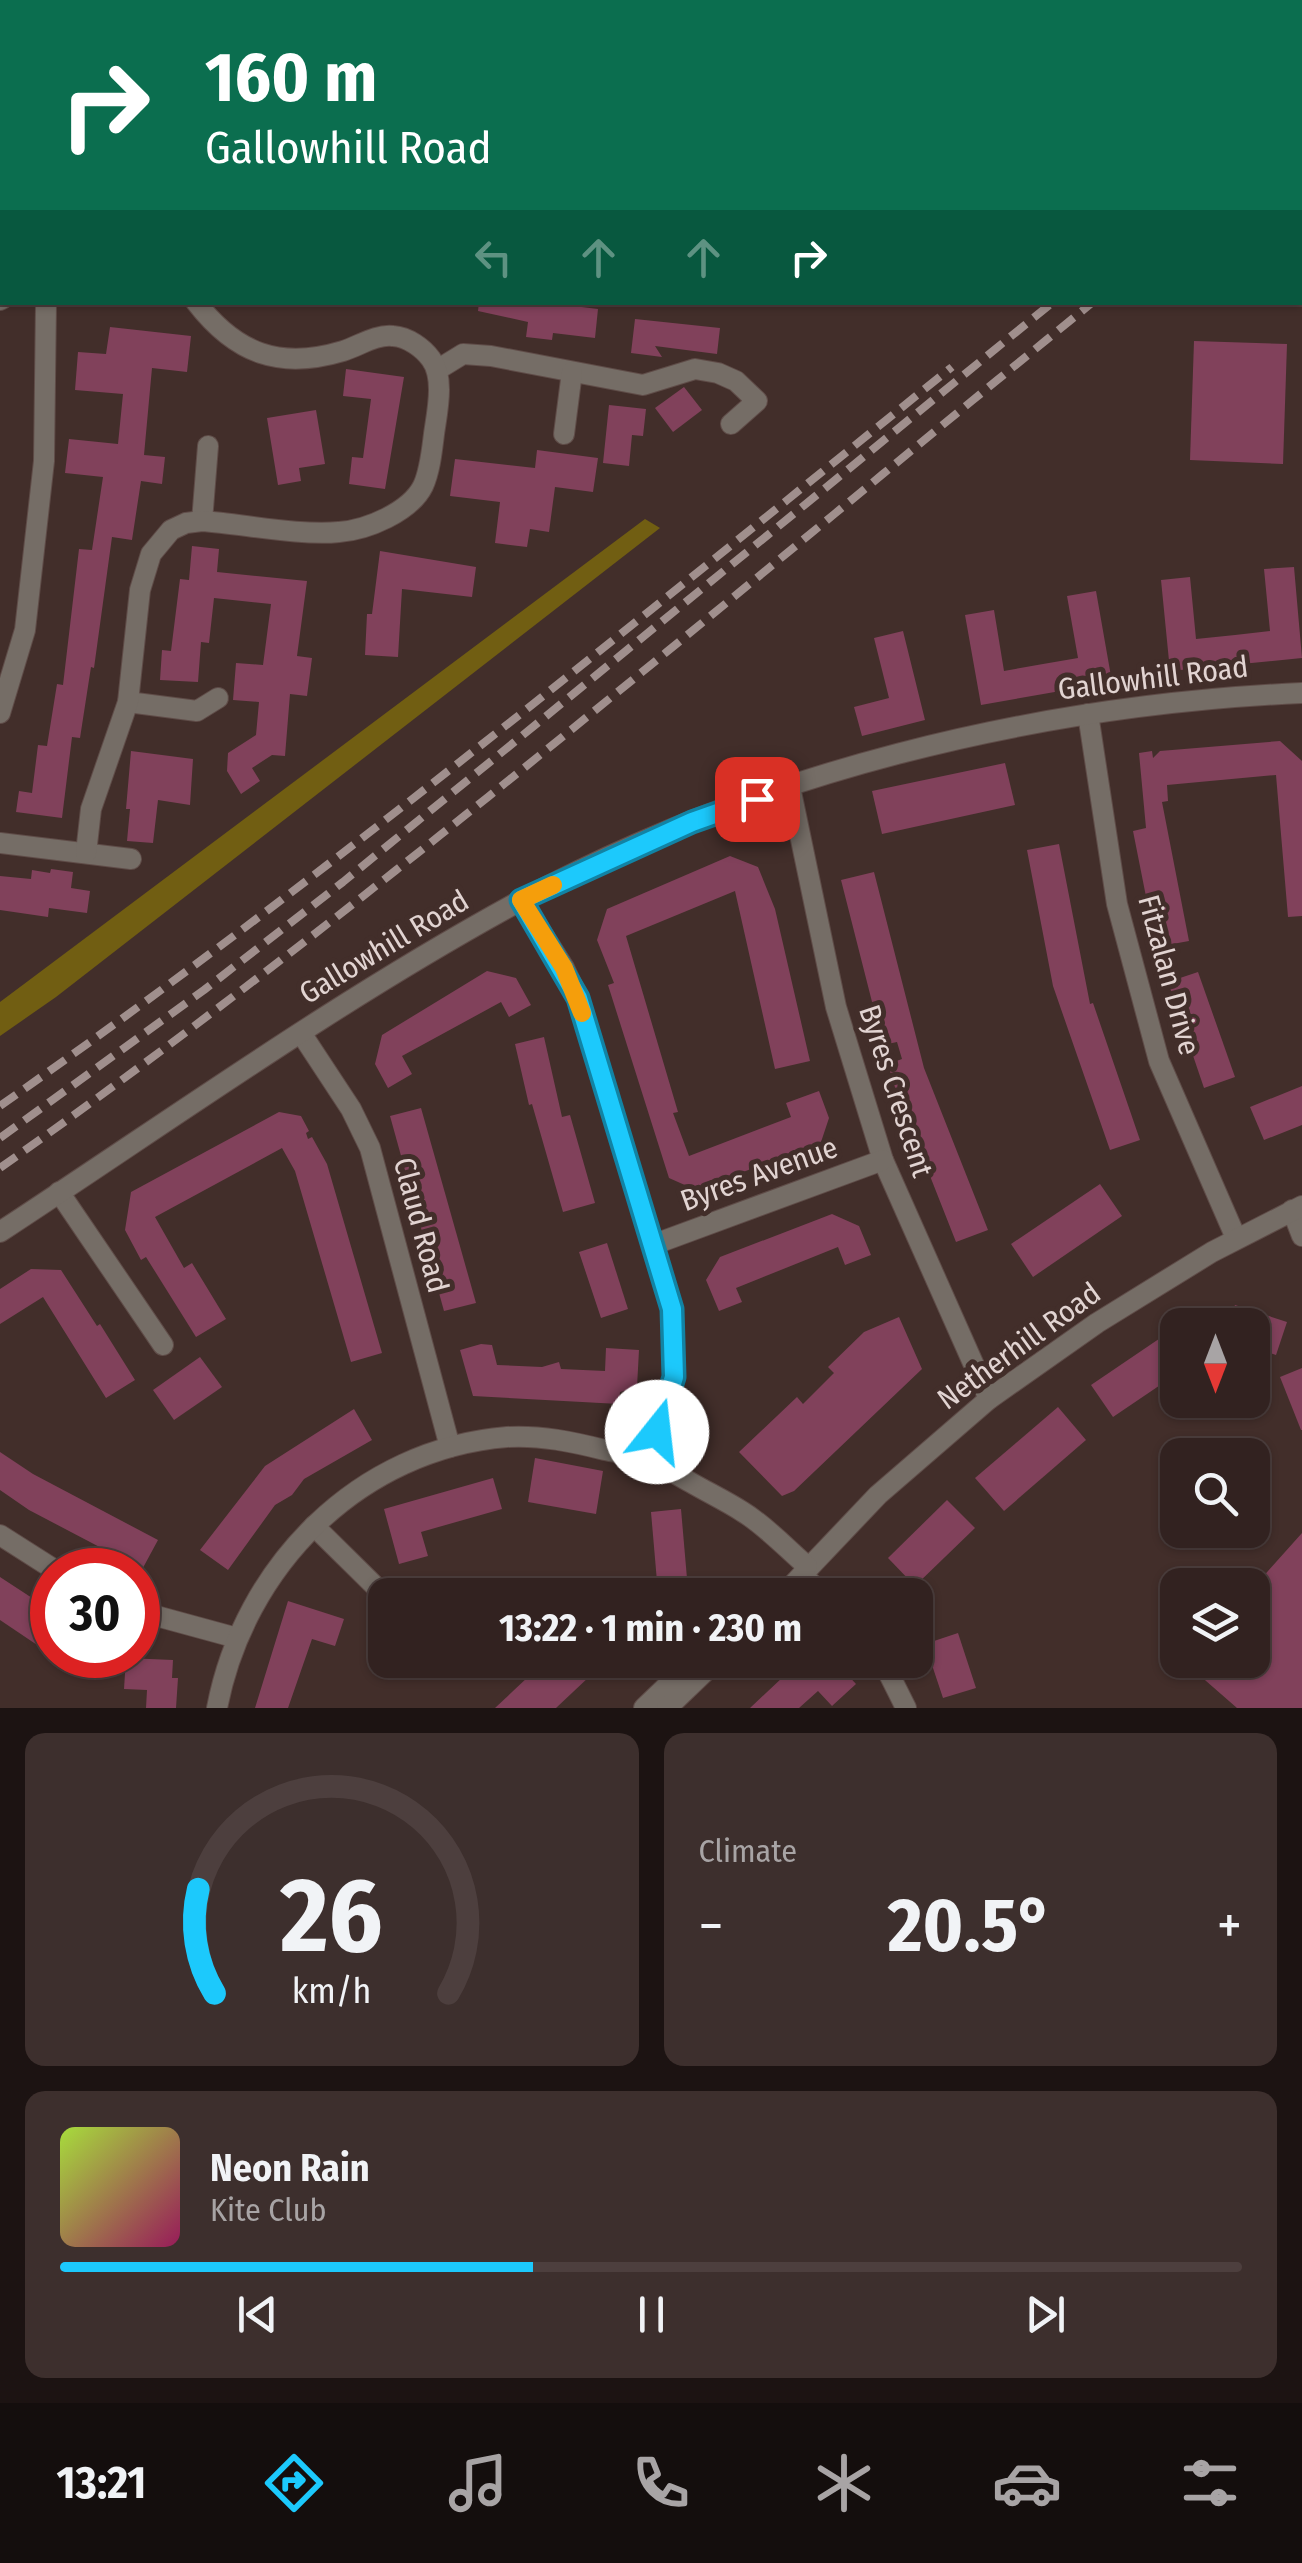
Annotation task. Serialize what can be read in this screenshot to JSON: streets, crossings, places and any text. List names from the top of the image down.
{
  "streets": {
    "street": [
      "Gallowhill Road",
      "Fitzalan Drive",
      "Byres Crescent",
      "Byres Avenue",
      "Claud Road",
      "Netherhill Road"
    ]
  },
  "crossings": [
    ["Gallowhill Road", "Fitzalan Drive"],
    ["Gallowhill Road", "Byres Crescent"],
    ["Gallowhill Road", "Claud Road"],
    ["Fitzalan Drive", "Netherhill Road"],
    ["Byres Crescent", "Byres Avenue"],
    ["Byres Crescent", "Netherhill Road"]
  ],
  "north": "bottom",
  "page": {
    "turn": ["160 m", "Gallowhill Road"],
    "limit": "30",
    "trip": "13:22 · 1 min · 230 m",
    "tile": "Climate",
    "heat": ["−", "20.5°", "+"],
    "song": ["Neon Rain", "Kite Club"],
    "tabs": "13:21",
    "gauge": ["26", "km/h"]
  }
}
